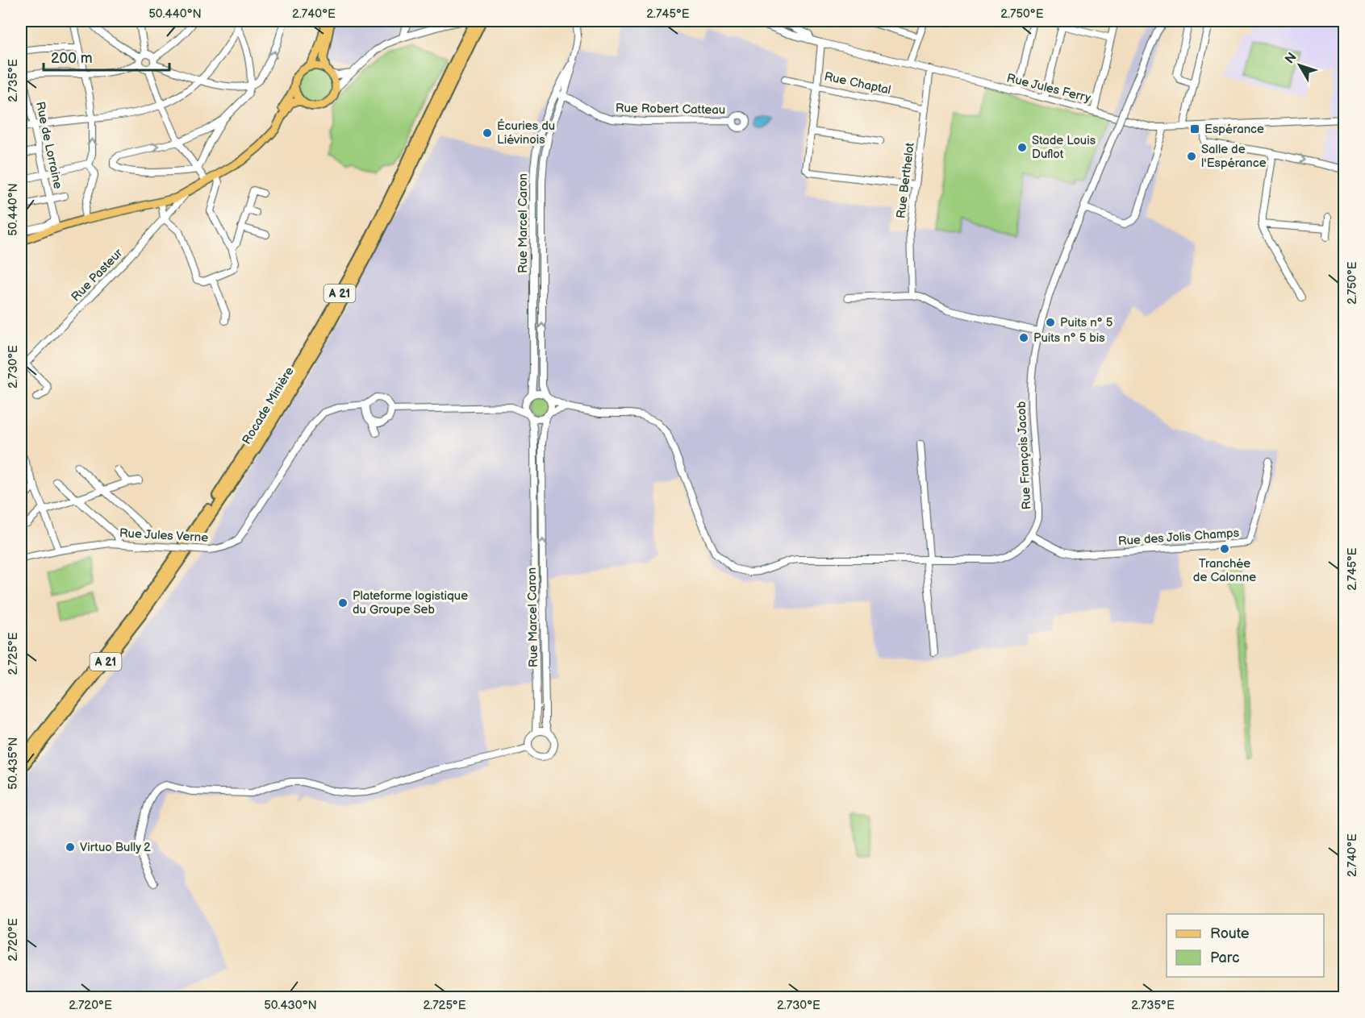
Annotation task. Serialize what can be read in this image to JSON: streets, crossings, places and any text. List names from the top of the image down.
{
  "streets": {
    "highway": ["A 21", "Rocade Minière"],
    "street": [
      "Rue Chaptal",
      "Rue Jules Ferry",
      "Rue Robert Catteau",
      "Rue de Lorraine",
      "Rue Berthelot",
      "Rue Marcel Caron",
      "Rue Pasteur",
      "Rue François Jacob",
      "Rue Jules Verne",
      "Rue des Jolis Champs"
    ]
  },
  "crossings": [
    ["Rue Chaptal", "Rue Berthelot"],
    ["Rue Jules Ferry", "Rue Berthelot"],
    ["Rue Robert Catteau", "Rue Marcel Caron"],
    ["Rue François Jacob", "Rue des Jolis Champs"]
  ],
  "places": {
    "transit": ["Espérance"],
    "other": [
      "Écuries du Liévinois",
      "Stade Louis Duflot",
      "Salle de l'Espérance",
      "Puits n° 5",
      "Puits n° 5 bis",
      "Tranchée de Calonne",
      "Plateforme logistique du Groupe Seb",
      "Virtuo Bully 2"
    ]
  },
  "legend": ["Route", "Parc"],
  "scale_bar": "200 m",
  "north": "top left",
  "coordinates": [
    "50.440°N",
    "2.740°E",
    "2.745°E",
    "2.750°E",
    "2.735°E",
    "2.730°E",
    "2.725°E",
    "50.435°N",
    "2.720°E",
    "50.430°N"
  ]
}
